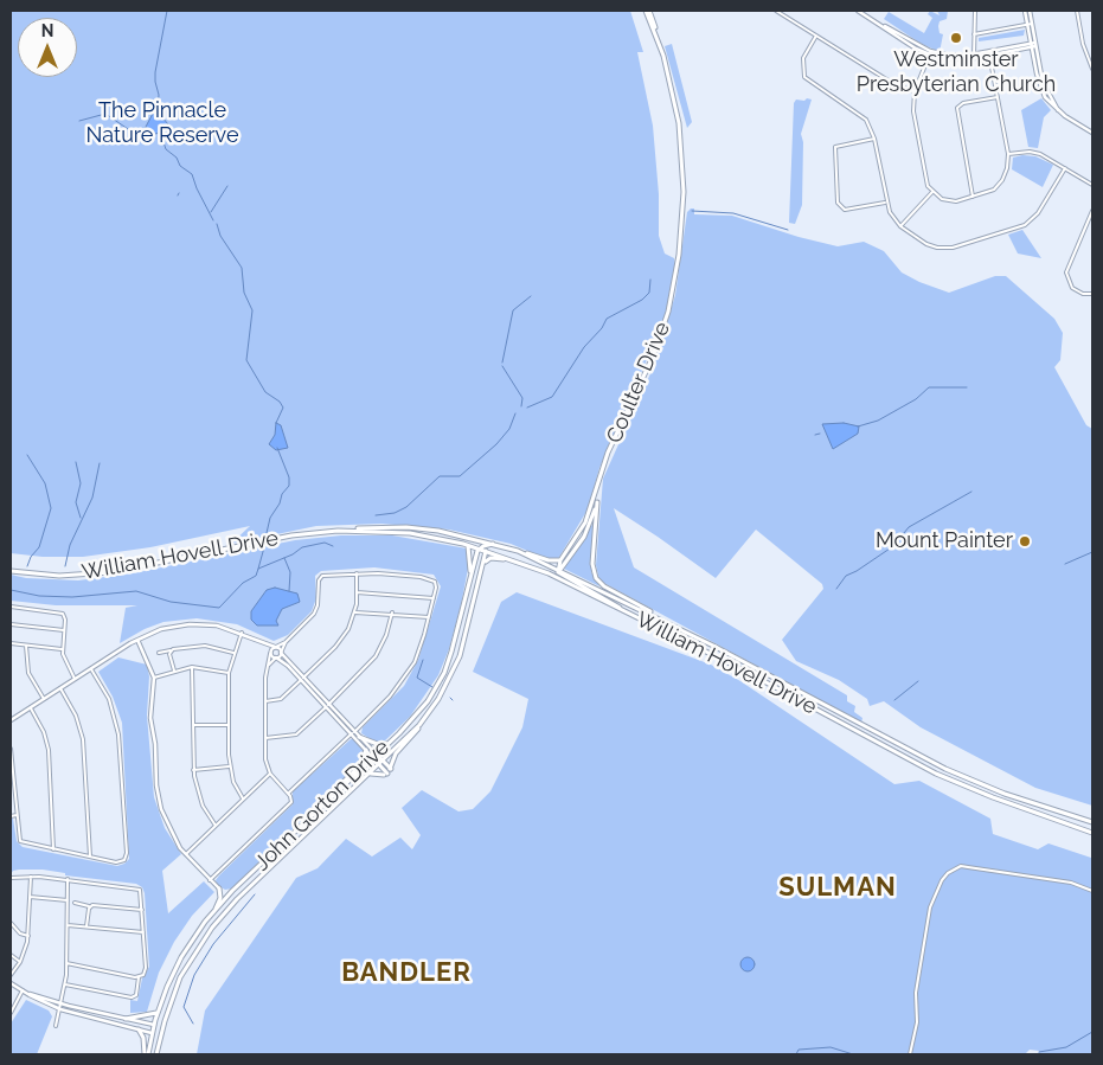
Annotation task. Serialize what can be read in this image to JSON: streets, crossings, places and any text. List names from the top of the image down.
{
  "streets": {
    "main road": ["Coulter Drive", "William Hovell Drive", "John Gorton Drive"]
  },
  "crossings": [
    ["Coulter Drive", "William Hovell Drive"],
    ["William Hovell Drive", "John Gorton Drive"]
  ],
  "districts": ["SULMAN", "BANDLER"],
  "parks": ["The Pinnacle Nature Reserve"],
  "places": ["Westminster Presbyterian Church", "Mount Painter"],
  "north": "top"
}
